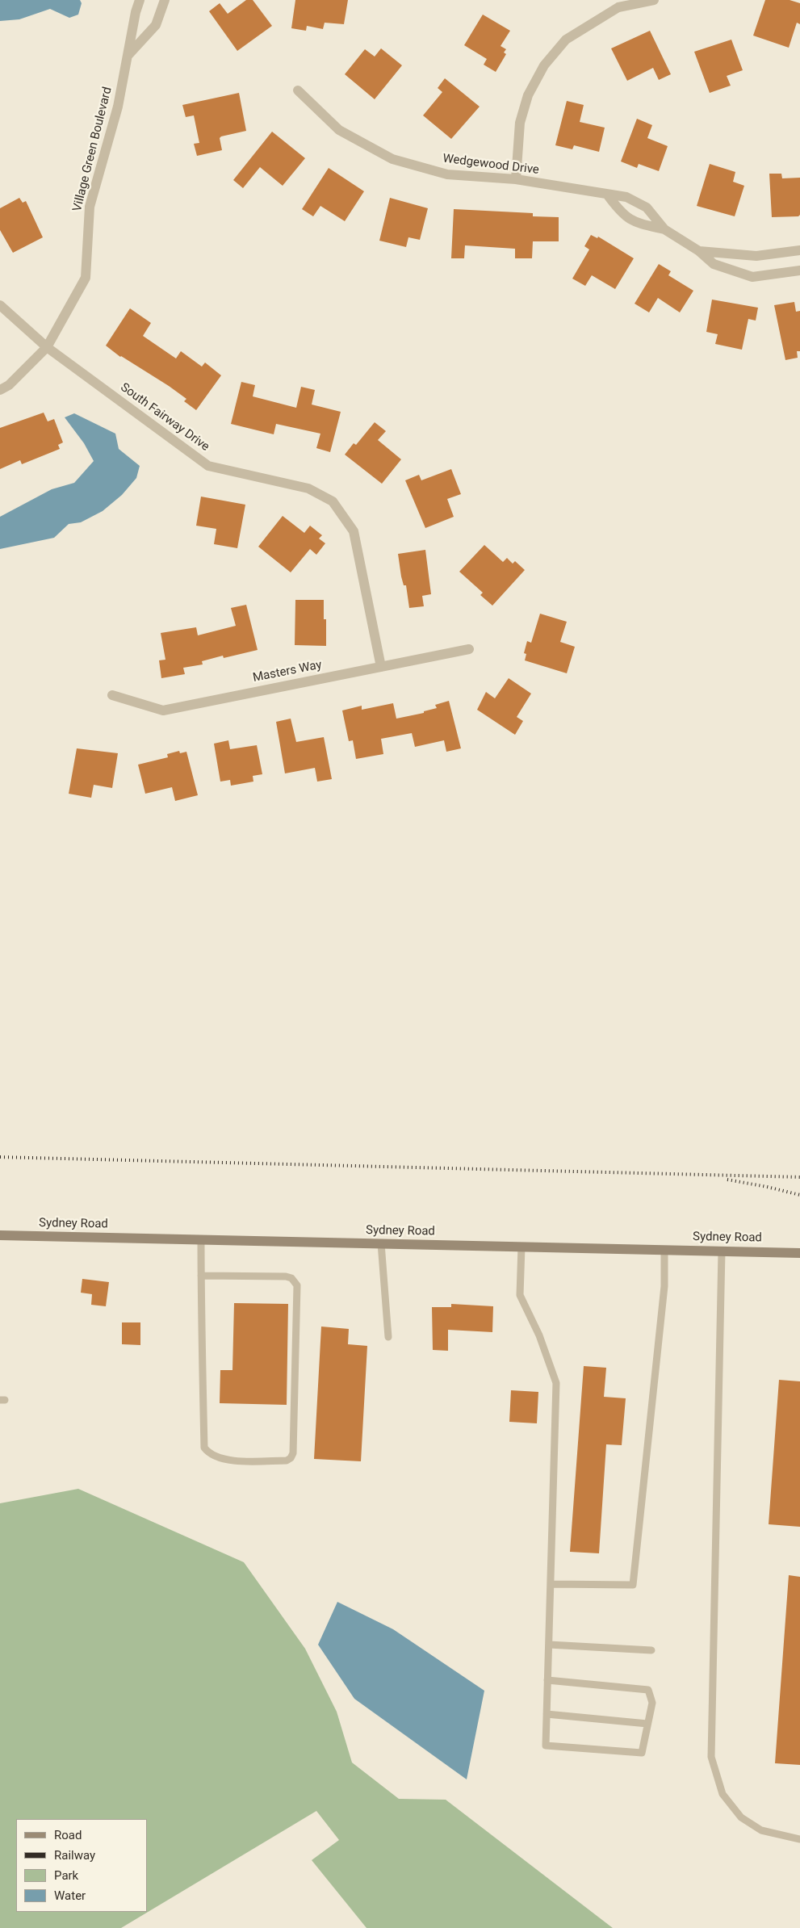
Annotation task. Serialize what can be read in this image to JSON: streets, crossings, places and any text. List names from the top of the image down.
{
  "streets": {
    "street": [
      "Village Green Boulevard",
      "Wedgewood Drive",
      "South Fairway Drive",
      "Masters Way",
      "Sydney Road"
    ]
  },
  "crossings": [
    ["Village Green Boulevard", "South Fairway Drive"],
    ["South Fairway Drive", "Masters Way"]
  ],
  "legend": [
    "Road",
    "Railway",
    "Park",
    "Water"
  ]
}
